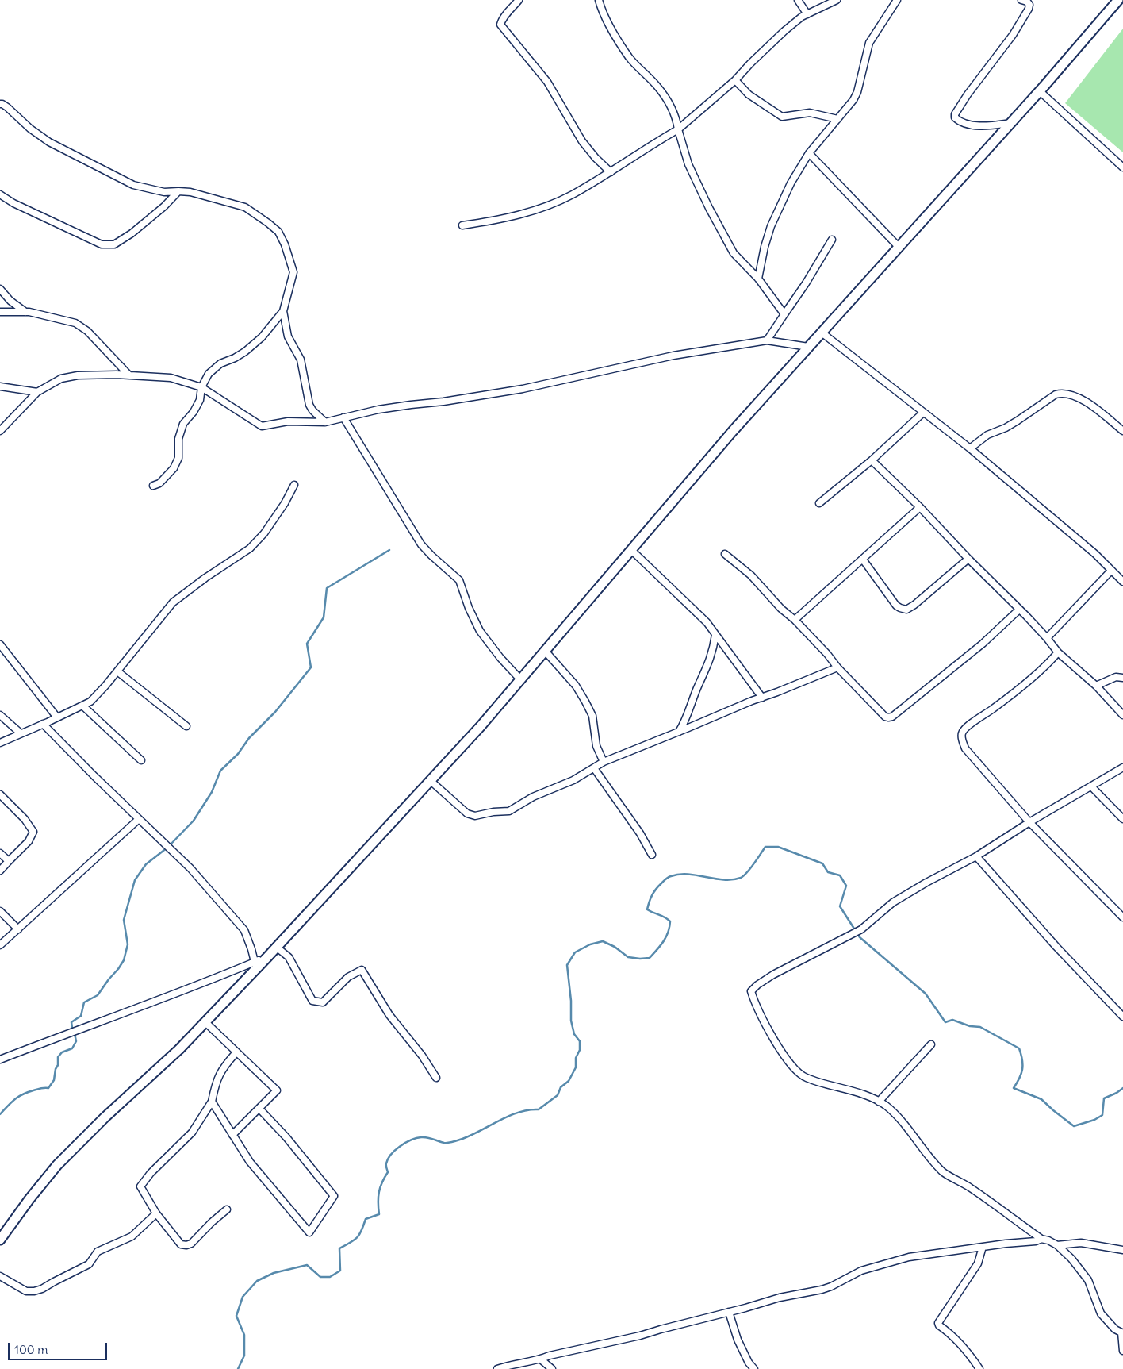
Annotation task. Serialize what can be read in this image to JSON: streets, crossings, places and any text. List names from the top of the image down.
{
  "scale_bar": "100 m"
}
